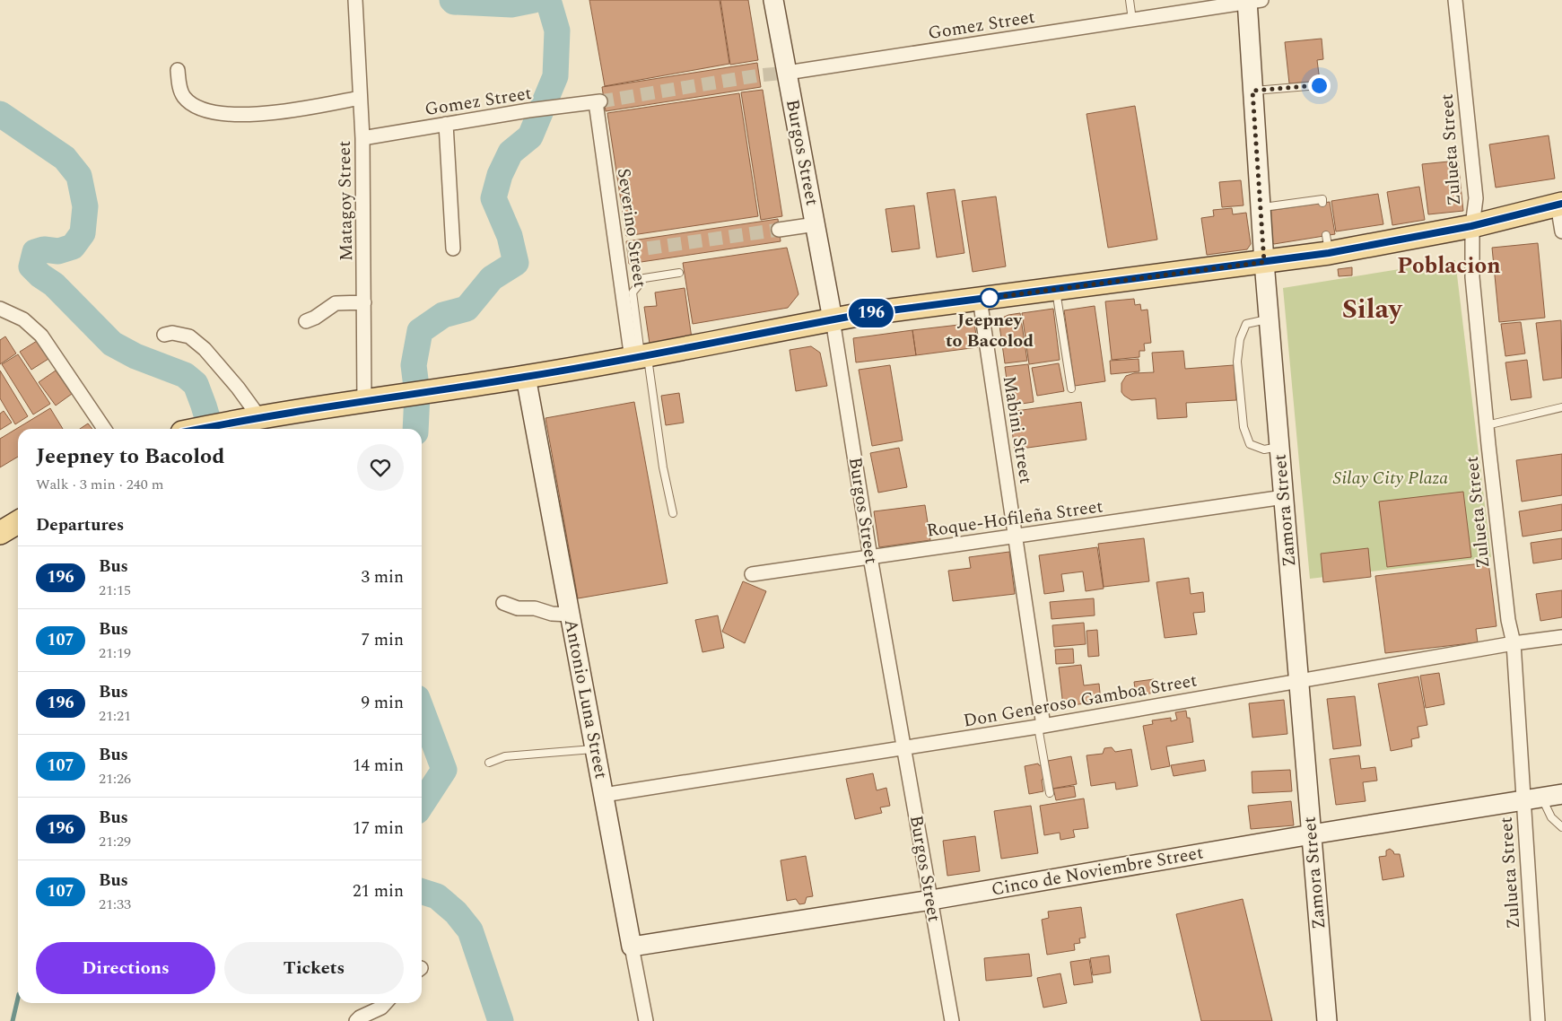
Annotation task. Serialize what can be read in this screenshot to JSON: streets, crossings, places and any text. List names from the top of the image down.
{
  "streets": {
    "street": [
      "Gomez Street",
      "Zulueta Street",
      "Burgos Street",
      "Matagoy Street",
      "Severino Street",
      "Mabini Street",
      "Zamora Street",
      "Roque-Hofileña Street",
      "Antonio Luna Street",
      "Don Generoso Gamboa Street",
      "Cinco de Noviembre Street"
    ]
  },
  "crossings": [
    ["Gomez Street", "Burgos Street"],
    ["Gomez Street", "Matagoy Street"],
    ["Gomez Street", "Severino Street"],
    ["Gomez Street", "Zamora Street"],
    ["Zulueta Street", "Don Generoso Gamboa Street"],
    ["Zulueta Street", "Cinco de Noviembre Street"],
    ["Burgos Street", "Roque-Hofileña Street"],
    ["Burgos Street", "Don Generoso Gamboa Street"],
    ["Burgos Street", "Cinco de Noviembre Street"],
    ["Mabini Street", "Roque-Hofileña Street"],
    ["Mabini Street", "Don Generoso Gamboa Street"],
    ["Zamora Street", "Roque-Hofileña Street"],
    ["Zamora Street", "Don Generoso Gamboa Street"],
    ["Zamora Street", "Cinco de Noviembre Street"],
    ["Antonio Luna Street", "Don Generoso Gamboa Street"],
    ["Antonio Luna Street", "Cinco de Noviembre Street"]
  ],
  "districts": ["Poblacion", "Silay"],
  "parks": ["Silay City Plaza"],
  "places": ["Jeepney to Bacolod"],
  "lines": ["bus line 196"],
  "page": {
    "on_map": "196",
    "heading": [
      ["Jeepney to Bacolod", "Walk · 3 min · 240 m"],
      "Departures"
    ],
    "list": [
      {
        "mark": "196",
        "name": "Bus",
        "note": "21:15",
        "value": "3 min"
      },
      {
        "mark": "107",
        "name": "Bus",
        "note": "21:19",
        "value": "7 min"
      },
      {
        "mark": "196",
        "name": "Bus",
        "note": "21:21",
        "value": "9 min"
      },
      {
        "mark": "107",
        "name": "Bus",
        "note": "21:26",
        "value": "14 min"
      },
      {
        "mark": "196",
        "name": "Bus",
        "note": "21:29",
        "value": "17 min"
      },
      {
        "mark": "107",
        "name": "Bus",
        "note": "21:33",
        "value": "21 min"
      }
    ],
    "buttons": ["Directions", "Tickets"]
  }
}
